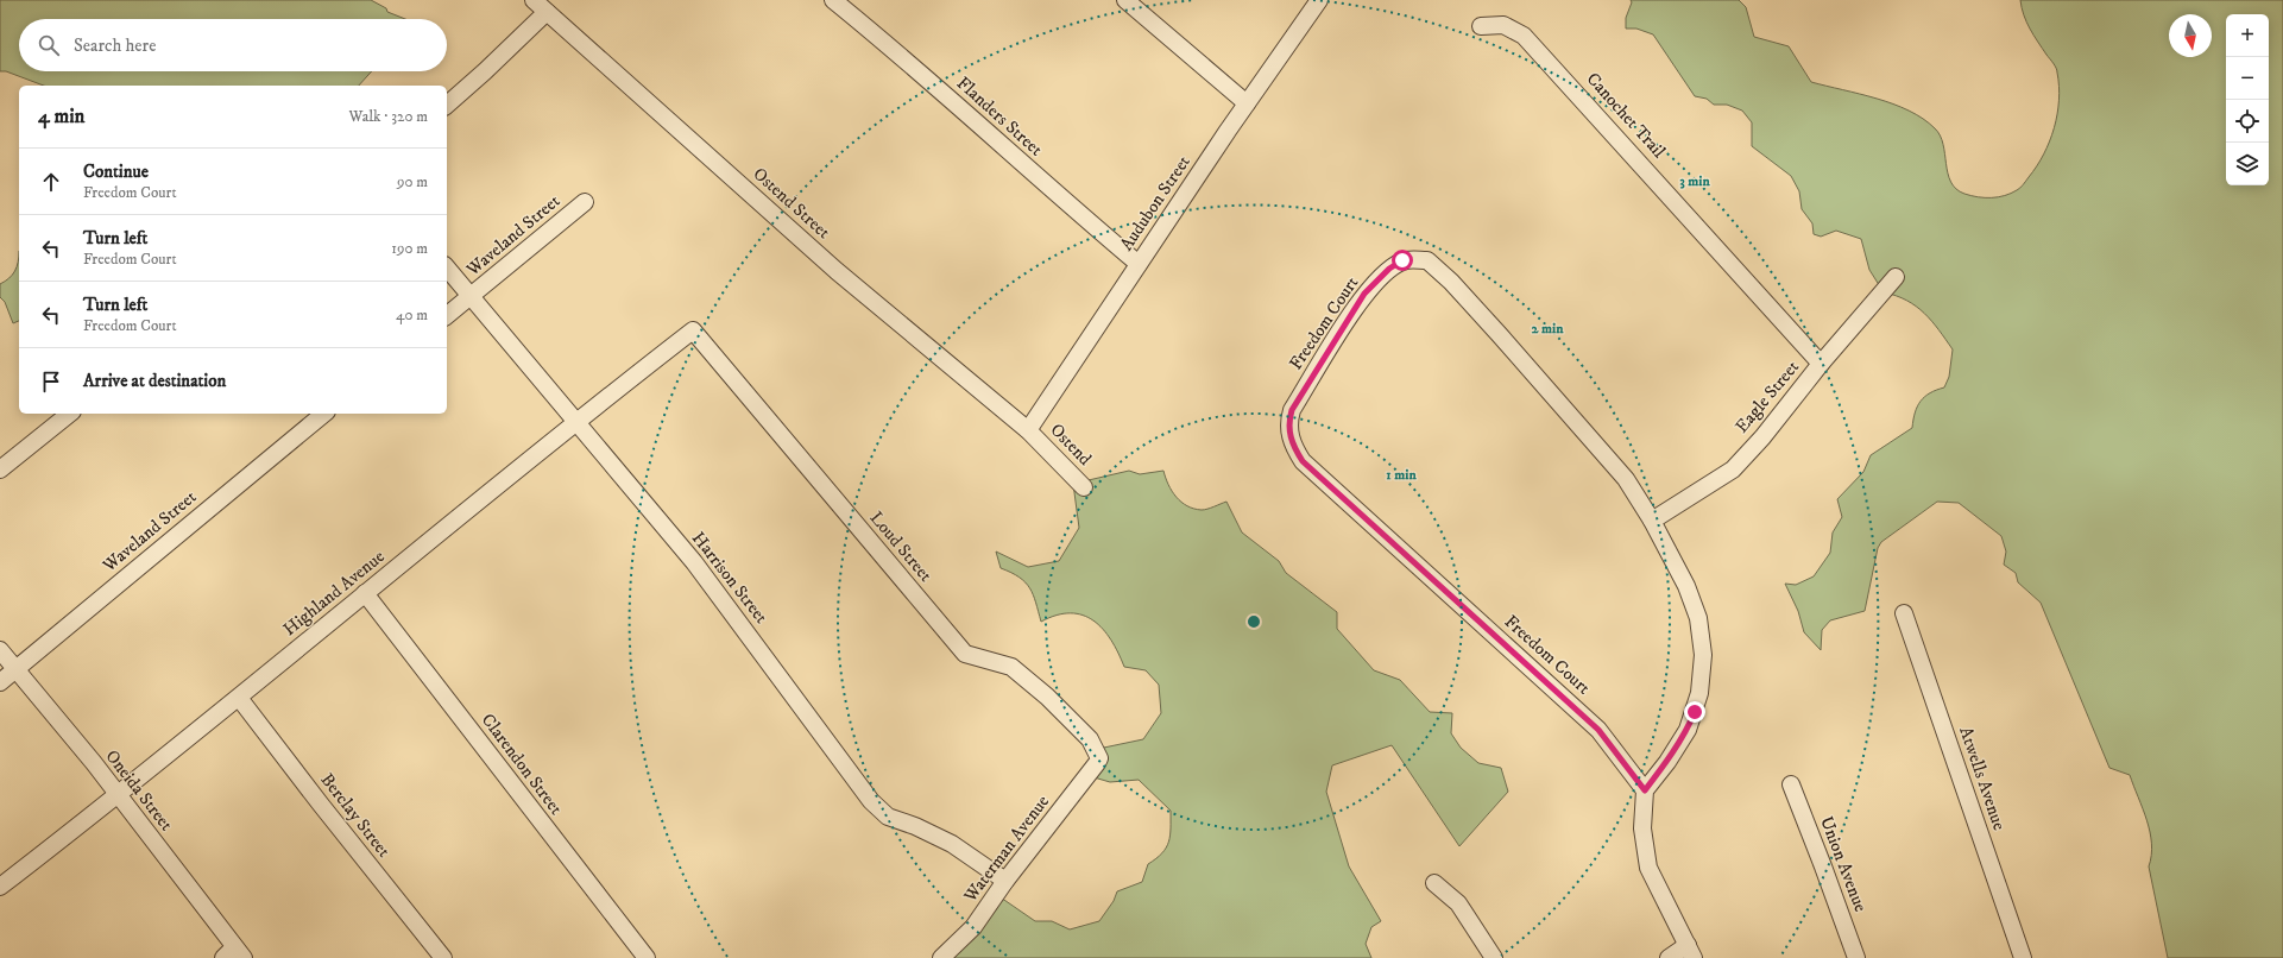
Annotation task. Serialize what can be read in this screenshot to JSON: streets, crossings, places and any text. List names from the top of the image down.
{
  "streets": {
    "street": [
      "Canochet Trail",
      "Flanders Street",
      "Ostend Street",
      "Audubon Street",
      "Waveland Street",
      "Freedom Court",
      "Eagle Street",
      "Ostend",
      "Loud Street",
      "Harrison Street",
      "Highland Avenue",
      "Clarendon Street",
      "Atwells Avenue",
      "Oneida Street",
      "Berclay Street",
      "Waterman Avenue",
      "Union Avenue"
    ]
  },
  "crossings": [
    ["Canochet Trail", "Eagle Street"],
    ["Flanders Street", "Audubon Street"],
    ["Ostend Street", "Audubon Street"],
    ["Ostend Street", "Ostend"],
    ["Audubon Street", "Ostend"],
    ["Waveland Street", "Harrison Street"],
    ["Waveland Street", "Oneida Street"],
    ["Freedom Court", "Eagle Street"],
    ["Loud Street", "Highland Avenue"],
    ["Loud Street", "Waterman Avenue"],
    ["Harrison Street", "Highland Avenue"],
    ["Harrison Street", "Waterman Avenue"],
    ["Highland Avenue", "Clarendon Street"],
    ["Highland Avenue", "Oneida Street"],
    ["Highland Avenue", "Berclay Street"]
  ],
  "north": "bottom",
  "page": {
    "map_buttons": ["+", "−"],
    "search": "Search here",
    "heading": ["4 min", "Walk · 320 m"],
    "list": [
      ["Continue", "Freedom Court", "90 m"],
      ["Turn left", "Freedom Court", "190 m"],
      ["Turn left", "Freedom Court", "40 m"],
      "Arrive at destination"
    ]
  },
  "rings": ["3 min", "2 min", "1 min"]
}
